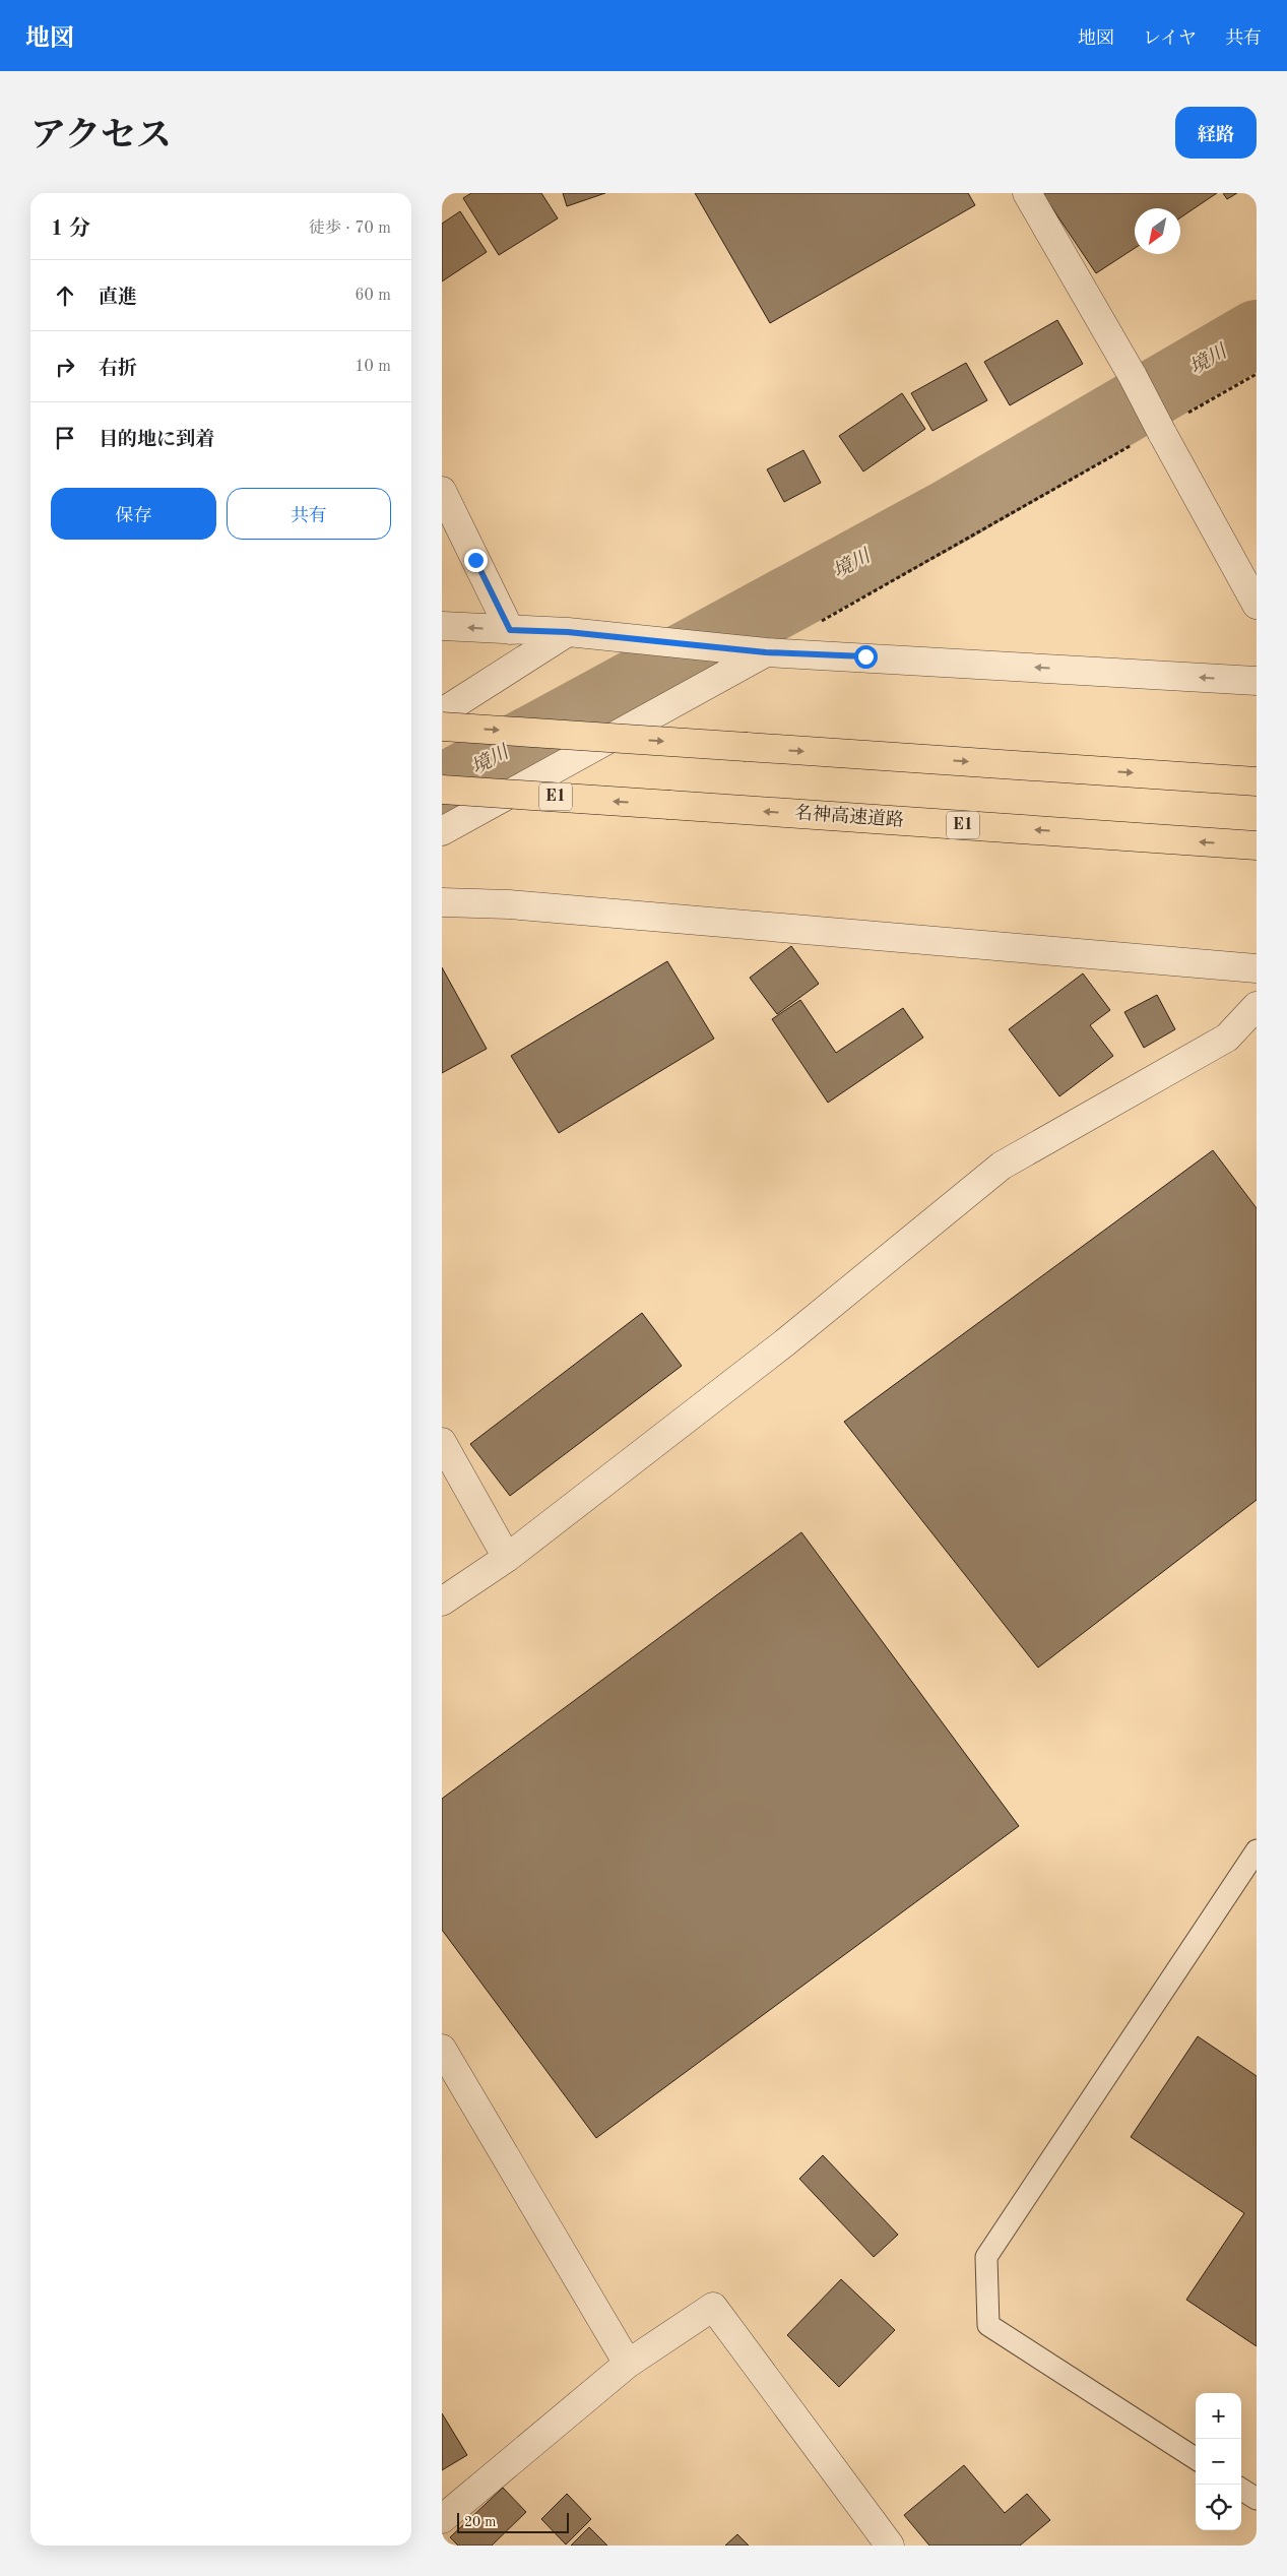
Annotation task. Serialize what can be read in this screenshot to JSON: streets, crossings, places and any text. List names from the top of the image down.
{
  "streets": {
    "highway": ["E1", "名神高速道路"]
  },
  "water": ["境川"],
  "scale_bar": "20 m",
  "north": "bottom left",
  "page": {
    "header": "地図",
    "nav": ["地図", "レイヤ", "共有"],
    "title": "アクセス",
    "buttons": [
      "経路",
      ["保存", "共有"]
    ],
    "heading": ["1 分", "徒歩 · 70 m"],
    "list": [
      ["直進", "60 m"],
      ["右折", "10 m"],
      "目的地に到着"
    ],
    "map_buttons": ["+", "−"],
    "scale": "20 m"
  }
}
